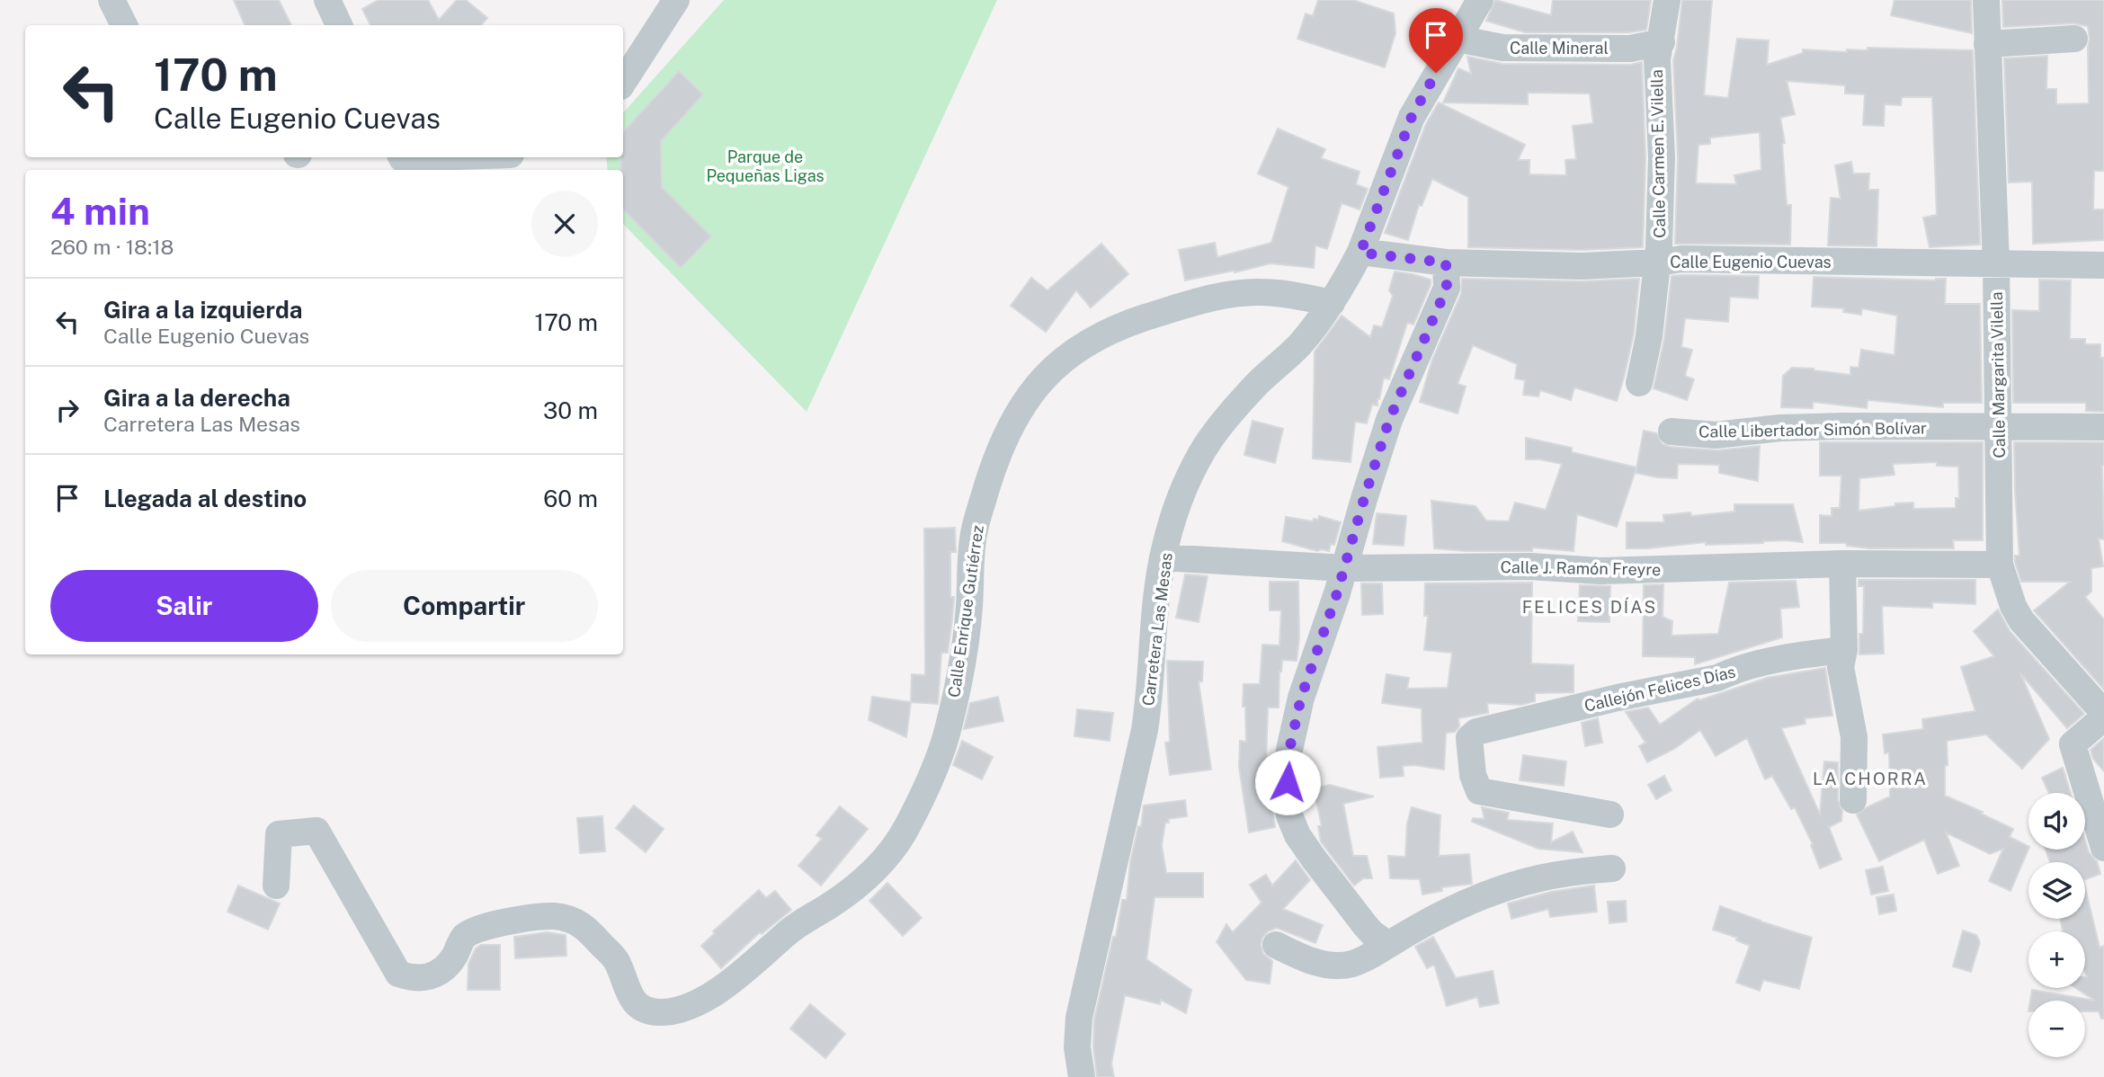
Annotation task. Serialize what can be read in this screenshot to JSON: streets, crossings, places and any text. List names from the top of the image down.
{
  "streets": {
    "street": [
      "Calle Mineral",
      "Calle Carmen E. Vilella",
      "Calle Eugenio Cuevas",
      "Calle Margarita Vilella",
      "Calle Libertador Simón Bolívar",
      "Calle J. Ramón Freyre",
      "Calle Enrique Gutiérrez",
      "Carretera Las Mesas",
      "Callejón Felices Días"
    ]
  },
  "crossings": [
    ["Calle Mineral", "Calle Carmen E. Vilella"],
    ["Calle Mineral", "Carretera Las Mesas"],
    ["Calle Carmen E. Vilella", "Calle Eugenio Cuevas"],
    ["Calle Eugenio Cuevas", "Calle Margarita Vilella"],
    ["Calle Eugenio Cuevas", "Carretera Las Mesas"],
    ["Calle Margarita Vilella", "Calle Libertador Simón Bolívar"],
    ["Calle Margarita Vilella", "Calle J. Ramón Freyre"],
    ["Calle J. Ramón Freyre", "Carretera Las Mesas"],
    ["Calle Enrique Gutiérrez", "Carretera Las Mesas"]
  ],
  "districts": ["FELICES DÍAS", "LA CHORRA"],
  "parks": ["Parque de Pequeñas Ligas"],
  "page": {
    "turn": ["170 m", "Calle Eugenio Cuevas"],
    "heading": ["4 min", "260 m · 18:18"],
    "list": [
      {
        "name": "Gira a la izquierda",
        "note": "Calle Eugenio Cuevas",
        "value": "170 m"
      },
      {
        "name": "Gira a la derecha",
        "note": "Carretera Las Mesas",
        "value": "30 m"
      },
      {
        "name": "Llegada al destino",
        "value": "60 m"
      }
    ],
    "buttons": ["Salir", "Compartir"],
    "map_buttons": ["+", "−"]
  }
}
